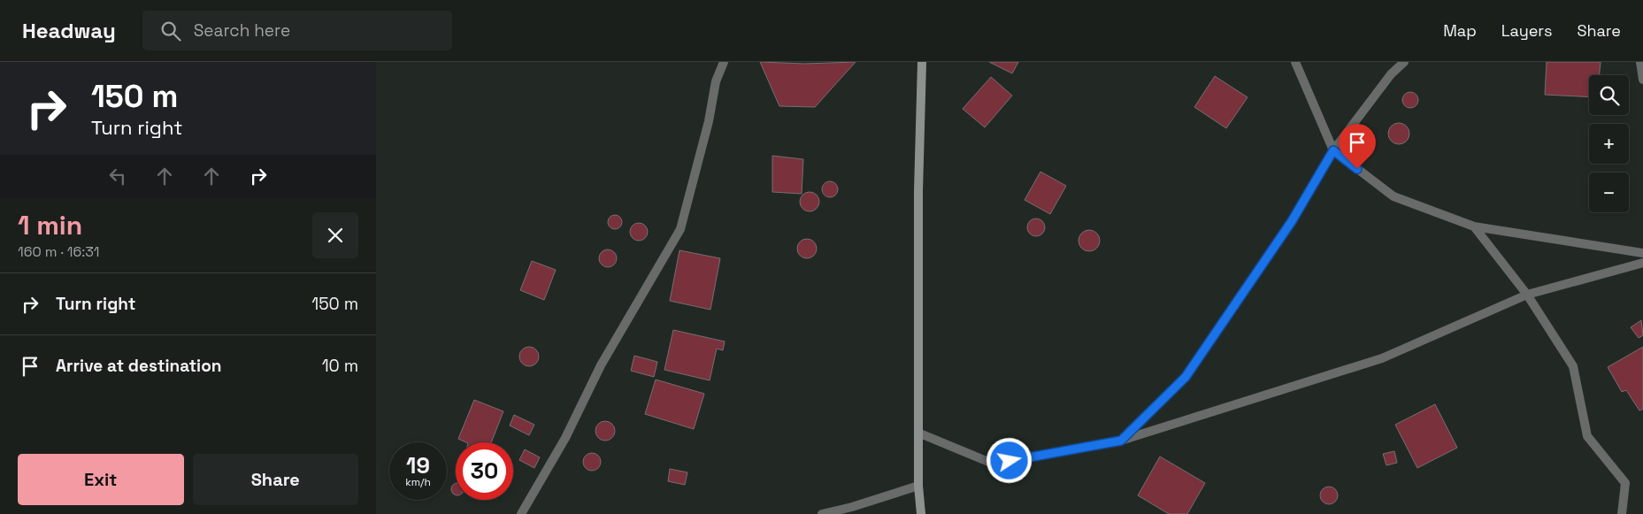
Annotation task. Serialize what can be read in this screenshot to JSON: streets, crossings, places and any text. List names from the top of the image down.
{
  "page": {
    "header": "Headway",
    "search": "Search here",
    "nav": ["Map", "Layers", "Share"],
    "turn": ["150 m", "Turn right"],
    "map_buttons": ["+", "−"],
    "heading": ["1 min", "160 m · 16:31"],
    "list": [
      {
        "name": "Turn right",
        "value": "150 m"
      },
      {
        "name": "Arrive at destination",
        "value": "10 m"
      }
    ],
    "speed": "19 km/h",
    "limit": "30",
    "buttons": ["Exit", "Share"]
  }
}
